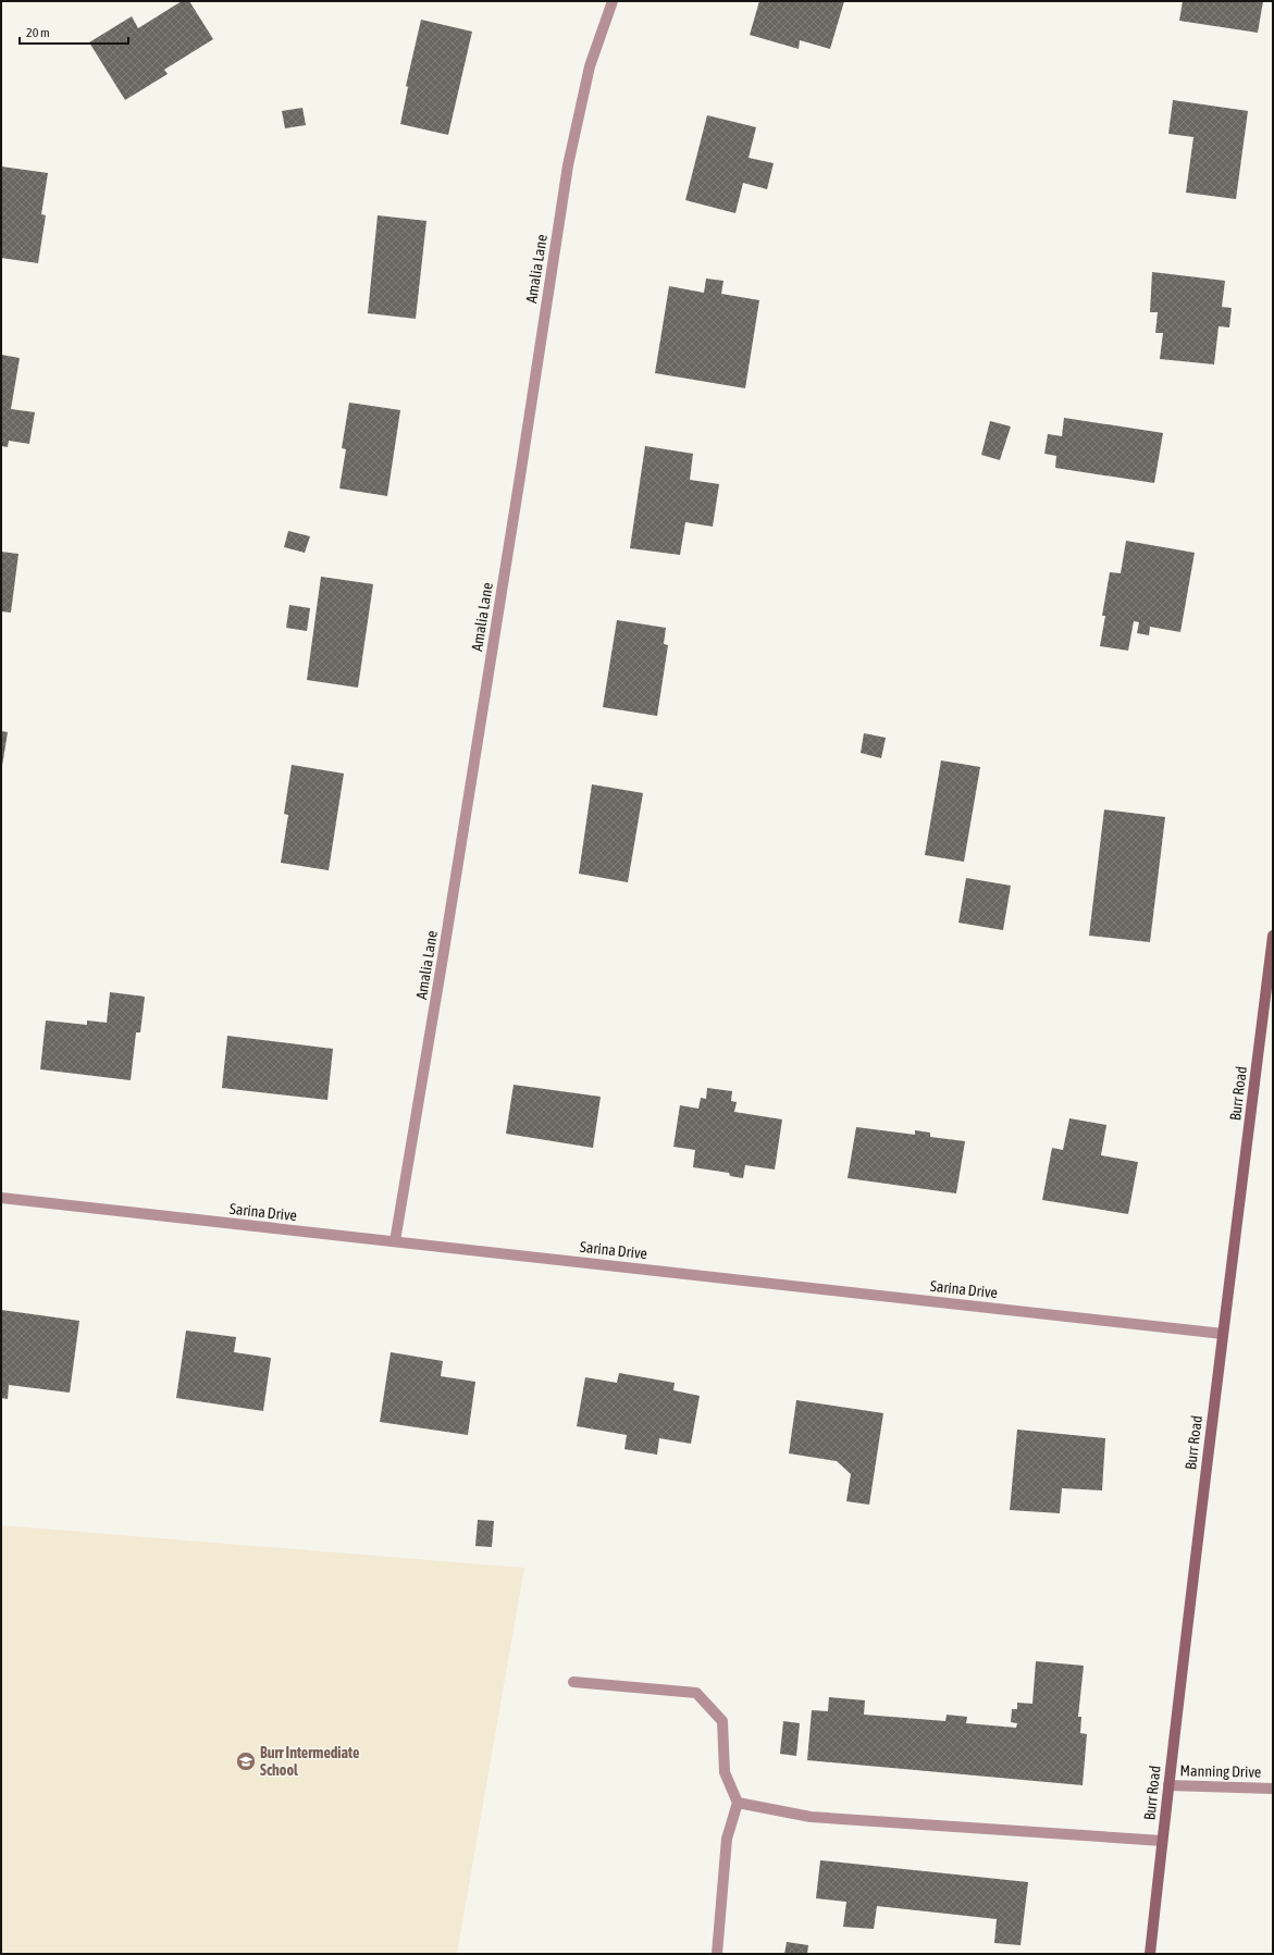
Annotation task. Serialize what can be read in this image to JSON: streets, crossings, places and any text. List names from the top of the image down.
{
  "streets": {
    "street": [
      "Amalia Lane",
      "Burr Road",
      "Sarina Drive",
      "Manning Drive"
    ]
  },
  "crossings": [
    ["Amalia Lane", "Sarina Drive"],
    ["Burr Road", "Sarina Drive"],
    ["Burr Road", "Manning Drive"]
  ],
  "places": {
    "school or university": ["Burr Intermediate School"]
  },
  "scale_bar": "20 m"
}
